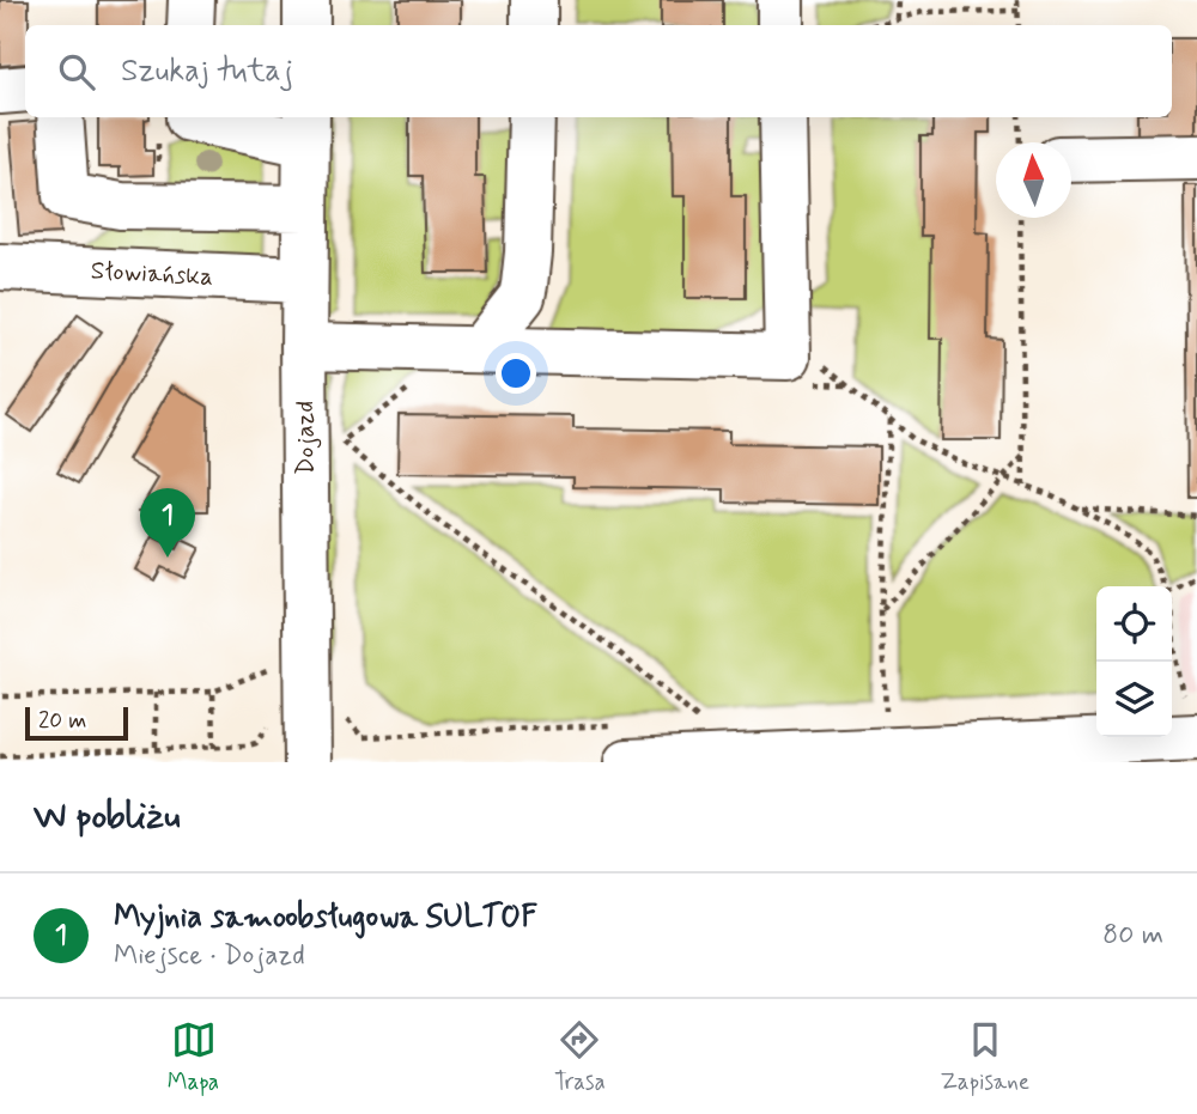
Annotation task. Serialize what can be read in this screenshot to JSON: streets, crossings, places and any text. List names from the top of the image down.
{
  "streets": {
    "street": ["Słowiańska", "Dojazd"]
  },
  "crossings": [
    ["Słowiańska", "Dojazd"]
  ],
  "scale_bar": "20 m",
  "north": "top",
  "page": {
    "search": "Szukaj tutaj",
    "pins": "1",
    "scale": "20 m",
    "heading": "W pobliżu",
    "list": [
      {
        "mark": "1",
        "name": "Myjnia samoobsługowa SULTOF",
        "note": "Miejsce · Dojazd",
        "value": "80 m"
      }
    ],
    "nav": ["Mapa", "Trasa", "Zapisane"]
  }
}
